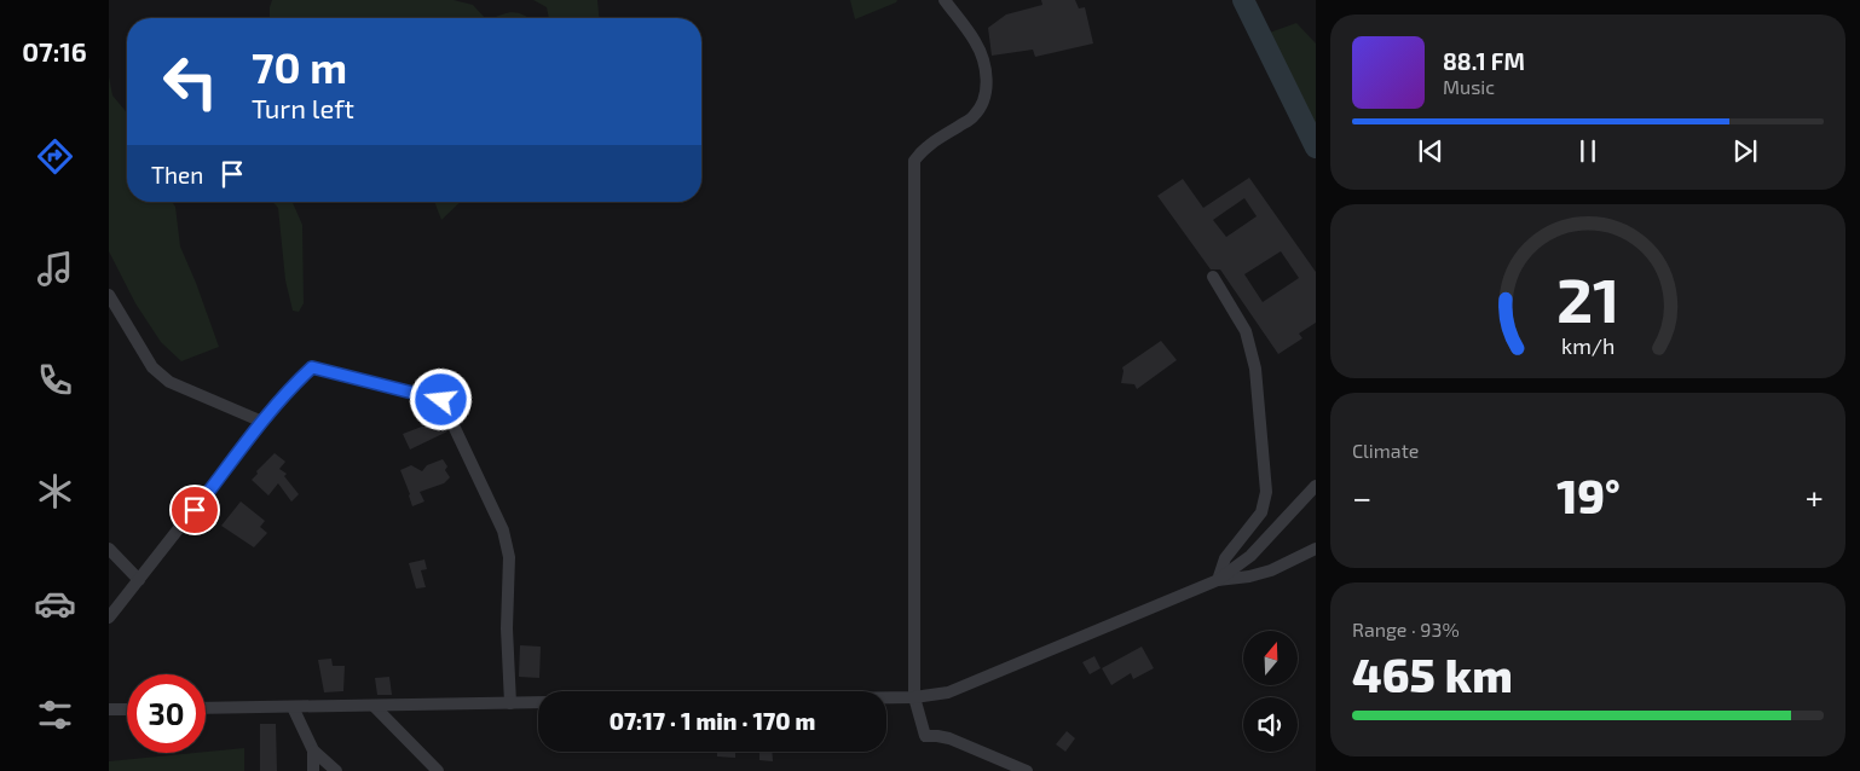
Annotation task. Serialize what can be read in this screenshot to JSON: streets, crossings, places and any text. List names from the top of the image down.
{
  "north": "top",
  "page": {
    "tabs": "07:16",
    "turn": ["70 m", "Turn left"],
    "song": ["88.1 FM", "Music"],
    "then": "Then",
    "tile": [
      "Climate",
      ["Range · 93%", "465 km"]
    ],
    "heat": ["−", "19°", "+"],
    "limit": "30",
    "trip": "07:17 · 1 min · 170 m",
    "gauge": ["21", "km/h"]
  }
}
